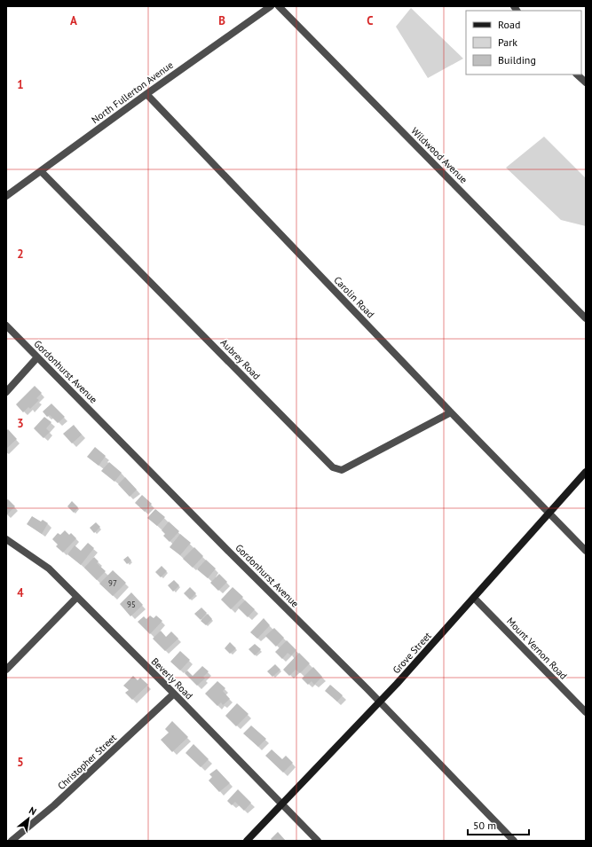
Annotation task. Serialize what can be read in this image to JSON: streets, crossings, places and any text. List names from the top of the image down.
{
  "streets": {
    "main road": ["Grove Street"],
    "street": [
      "North Fullerton Avenue",
      "Wildwood Avenue",
      "Carolin Road",
      "Aubrey Road",
      "Gordonhurst Avenue",
      "Mount Vernon Road",
      "Beverly Road",
      "Christopher Street"
    ]
  },
  "crossings": [
    ["North Fullerton Avenue", "Carolin Road"],
    ["North Fullerton Avenue", "Aubrey Road"],
    ["Carolin Road", "Aubrey Road"],
    ["Carolin Road", "Grove Street"],
    ["Gordonhurst Avenue", "Grove Street"],
    ["Mount Vernon Road", "Grove Street"],
    ["Grove Street", "Beverly Road"],
    ["Beverly Road", "Christopher Street"]
  ],
  "house_numbers": ["97", "95"],
  "legend": ["Road", "Park", "Building"],
  "scale_bar": "50 m",
  "north": "top right",
  "grid": {
    "columns": ["A", "B", "C"],
    "rows": [
      "1",
      "2",
      "3",
      "4",
      "5"
    ]
  }
}
